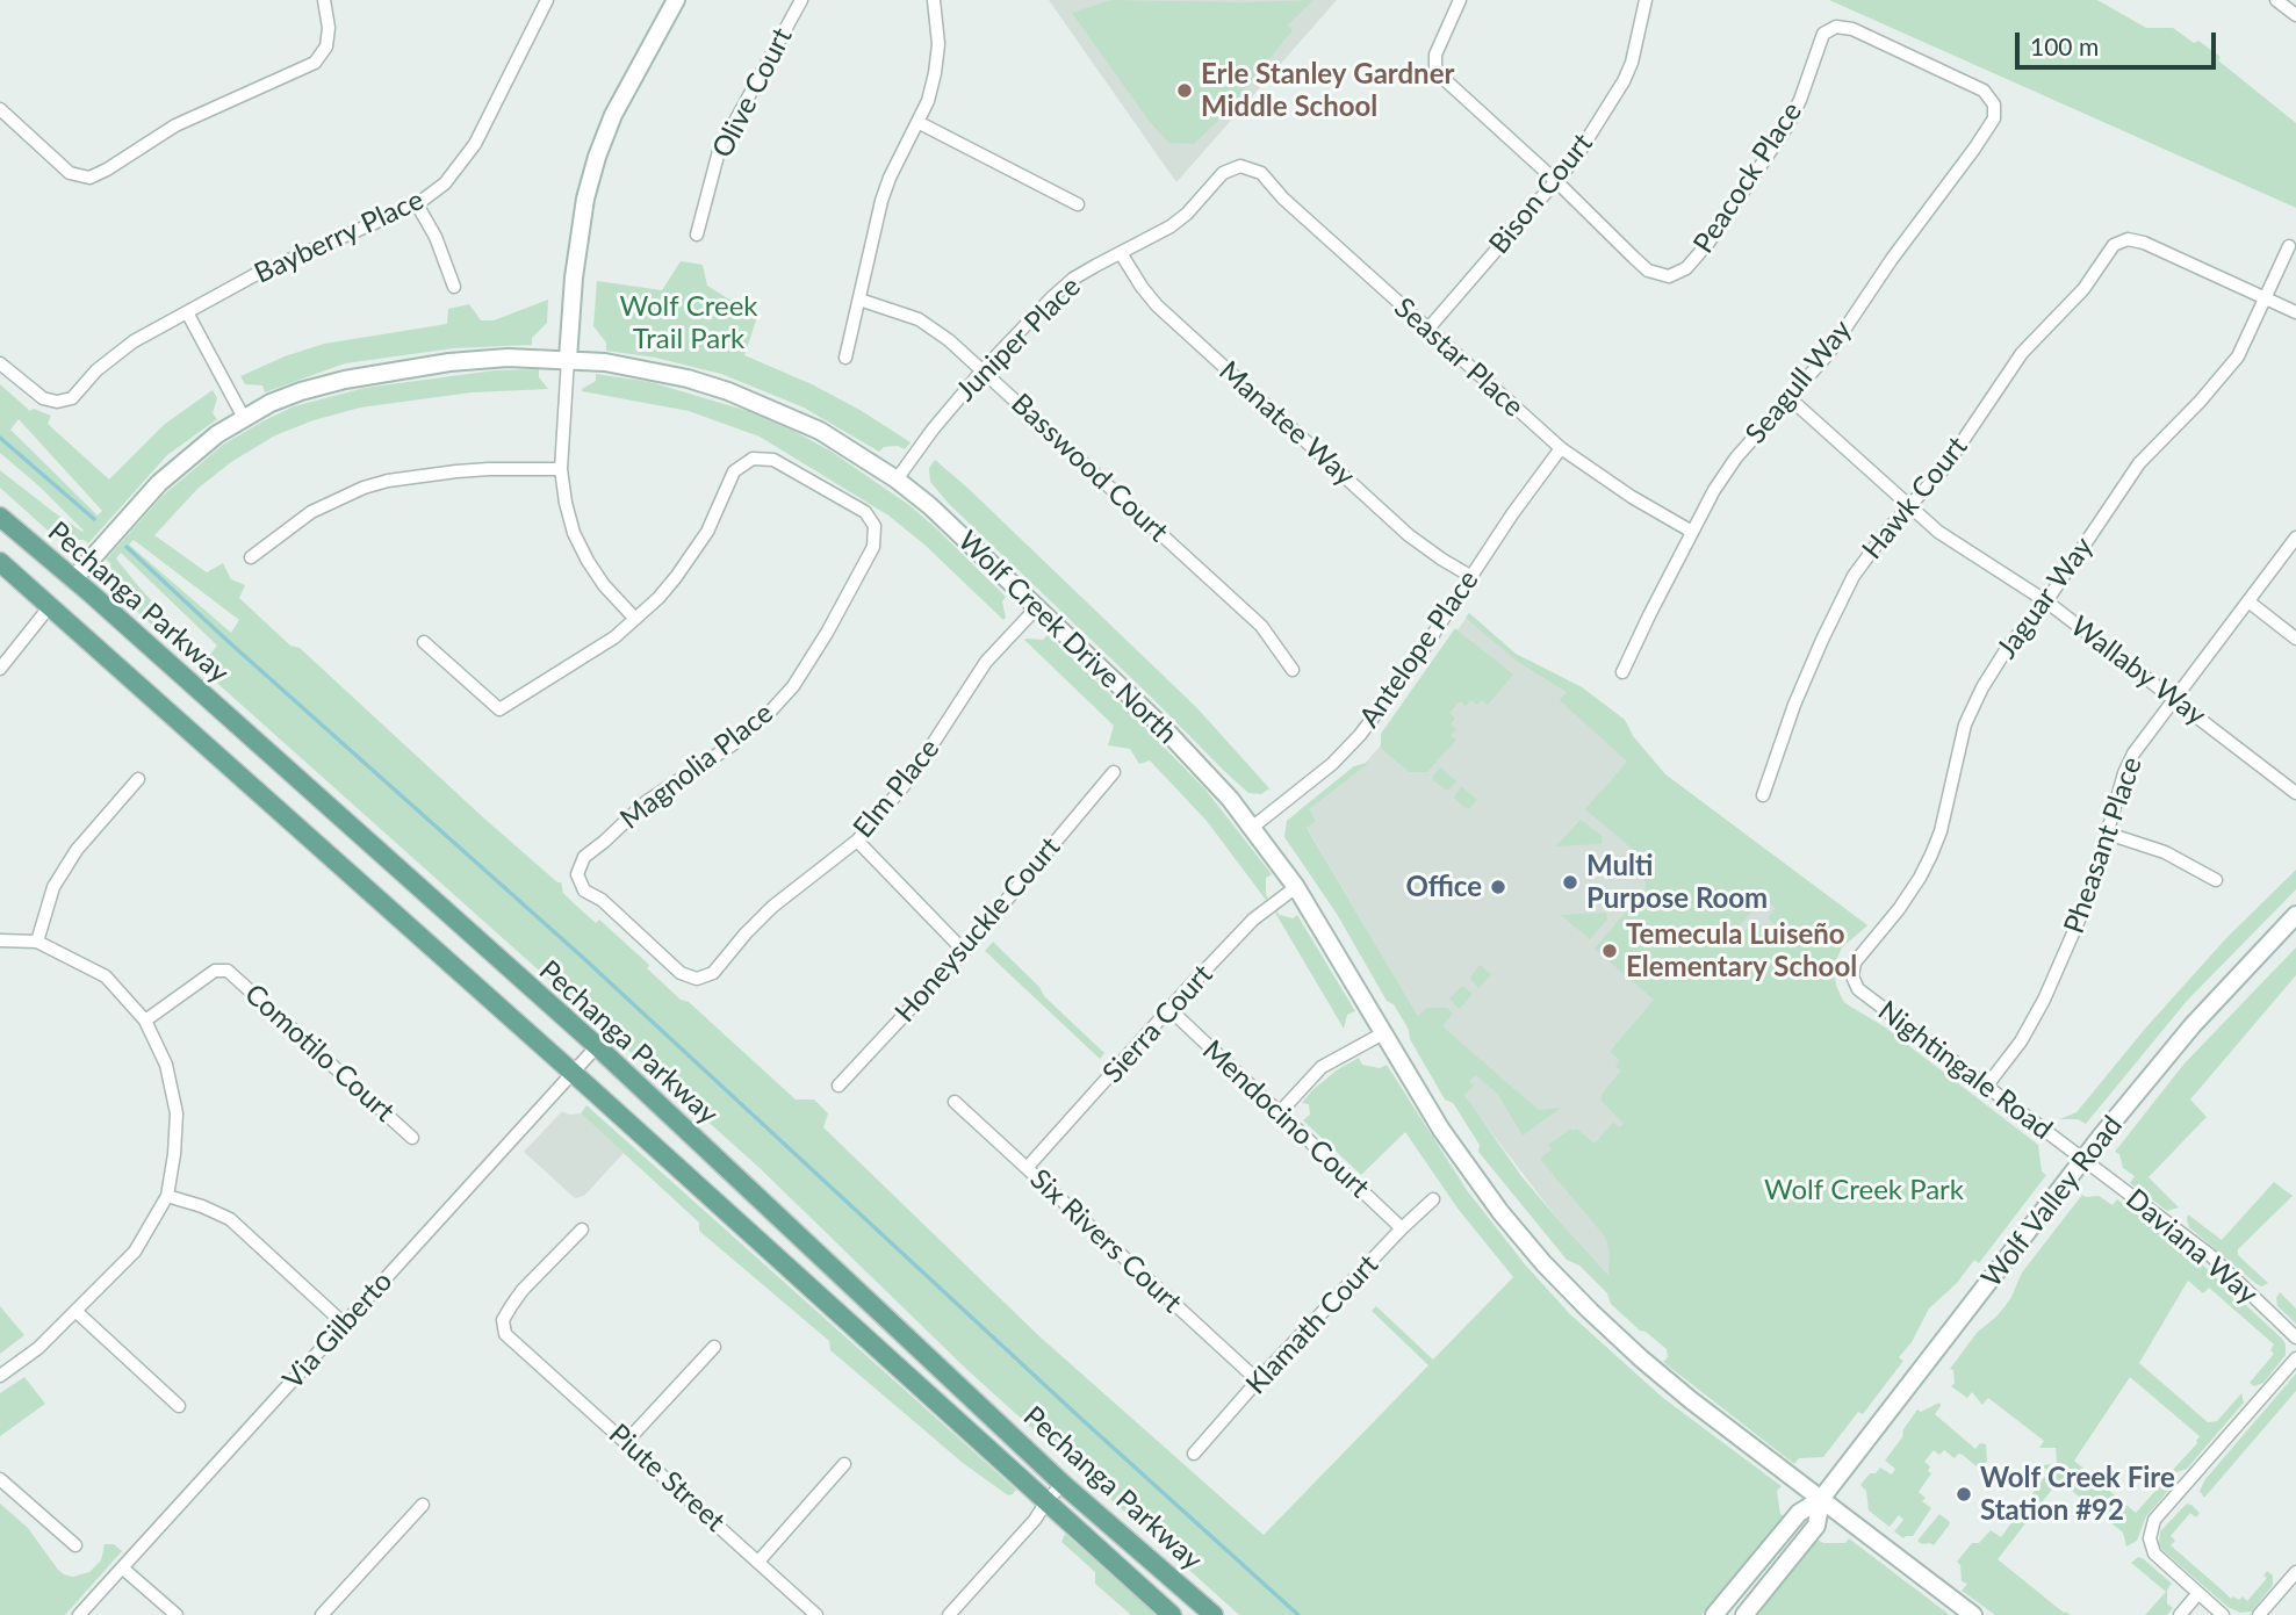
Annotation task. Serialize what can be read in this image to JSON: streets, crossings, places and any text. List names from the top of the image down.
{
  "streets": {
    "main road": ["Pechanga Parkway"],
    "street": [
      "Olive Court",
      "Peacock Place",
      "Bison Court",
      "Bayberry Place",
      "Juniper Place",
      "Seastar Place",
      "Seagull Way",
      "Manatee Way",
      "Basswood Court",
      "Hawk Court",
      "Jaguar Way",
      "Wolf Creek Drive North",
      "Antelope Place",
      "Wallaby Way",
      "Magnolia Place",
      "Elm Place",
      "Pheasant Place",
      "Honeysuckle Court",
      "Sierra Court",
      "Comotilo Court",
      "Nightingale Road",
      "Mendocino Court",
      "Wolf Valley Road",
      "Six Rivers Court",
      "Daviana Way",
      "Klamath Court",
      "Via Gilberto",
      "Piute Street"
    ]
  },
  "crossings": [
    ["Peacock Place", "Bison Court"],
    ["Peacock Place", "Seagull Way"],
    ["Bison Court", "Seastar Place"],
    ["Juniper Place", "Seastar Place"],
    ["Juniper Place", "Manatee Way"],
    ["Juniper Place", "Basswood Court"],
    ["Juniper Place", "Wolf Creek Drive North"],
    ["Seastar Place", "Seagull Way"],
    ["Seastar Place", "Antelope Place"],
    ["Seagull Way", "Wallaby Way"],
    ["Manatee Way", "Antelope Place"],
    ["Hawk Court", "Jaguar Way"],
    ["Hawk Court", "Wallaby Way"],
    ["Jaguar Way", "Wallaby Way"],
    ["Jaguar Way", "Nightingale Road"],
    ["Pechanga Parkway", "Wolf Creek Drive North"],
    ["Pechanga Parkway", "Via Gilberto"],
    ["Wolf Creek Drive North", "Antelope Place"],
    ["Wolf Creek Drive North", "Elm Place"],
    ["Wolf Creek Drive North", "Sierra Court"],
    ["Wolf Creek Drive North", "Wolf Valley Road"],
    ["Wallaby Way", "Pheasant Place"],
    ["Magnolia Place", "Elm Place"],
    ["Pheasant Place", "Nightingale Road"],
    ["Sierra Court", "Mendocino Court"],
    ["Sierra Court", "Six Rivers Court"],
    ["Nightingale Road", "Wolf Valley Road"],
    ["Nightingale Road", "Daviana Way"],
    ["Mendocino Court", "Klamath Court"],
    ["Wolf Valley Road", "Daviana Way"],
    ["Six Rivers Court", "Klamath Court"]
  ],
  "parks": ["Wolf Creek Trail Park", "Wolf Creek Park"],
  "places": [
    "Erle Stanley Gardner Middle School",
    "Multi Purpose Room",
    "Office",
    "Temecula Luiseño Elementary School",
    "Wolf Creek Fire Station #92"
  ],
  "scale_bar": "100 m"
}
